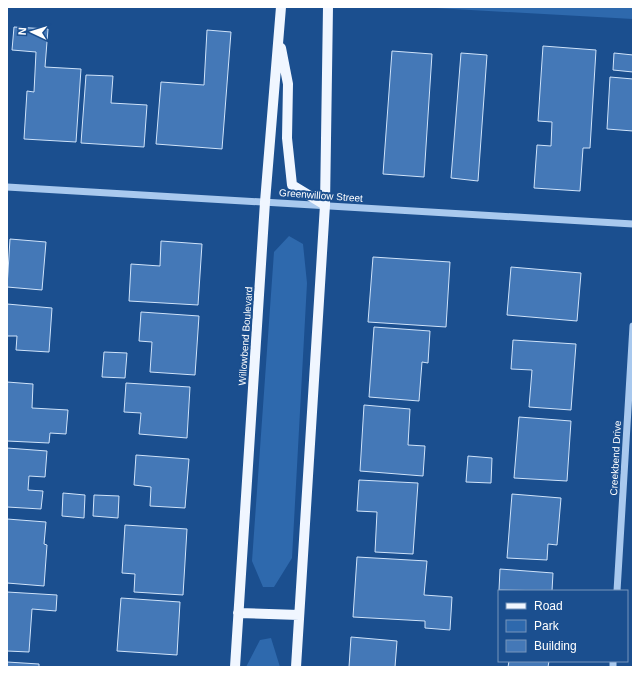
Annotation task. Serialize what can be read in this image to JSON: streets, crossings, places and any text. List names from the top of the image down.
{
  "streets": {
    "main road": ["Willowbend Boulevard"],
    "street": ["Greenwillow Street", "Creekbend Drive"]
  },
  "crossings": [
    ["Greenwillow Street", "Willowbend Boulevard"]
  ],
  "legend": ["Road", "Park", "Building"],
  "north": "left"
}
